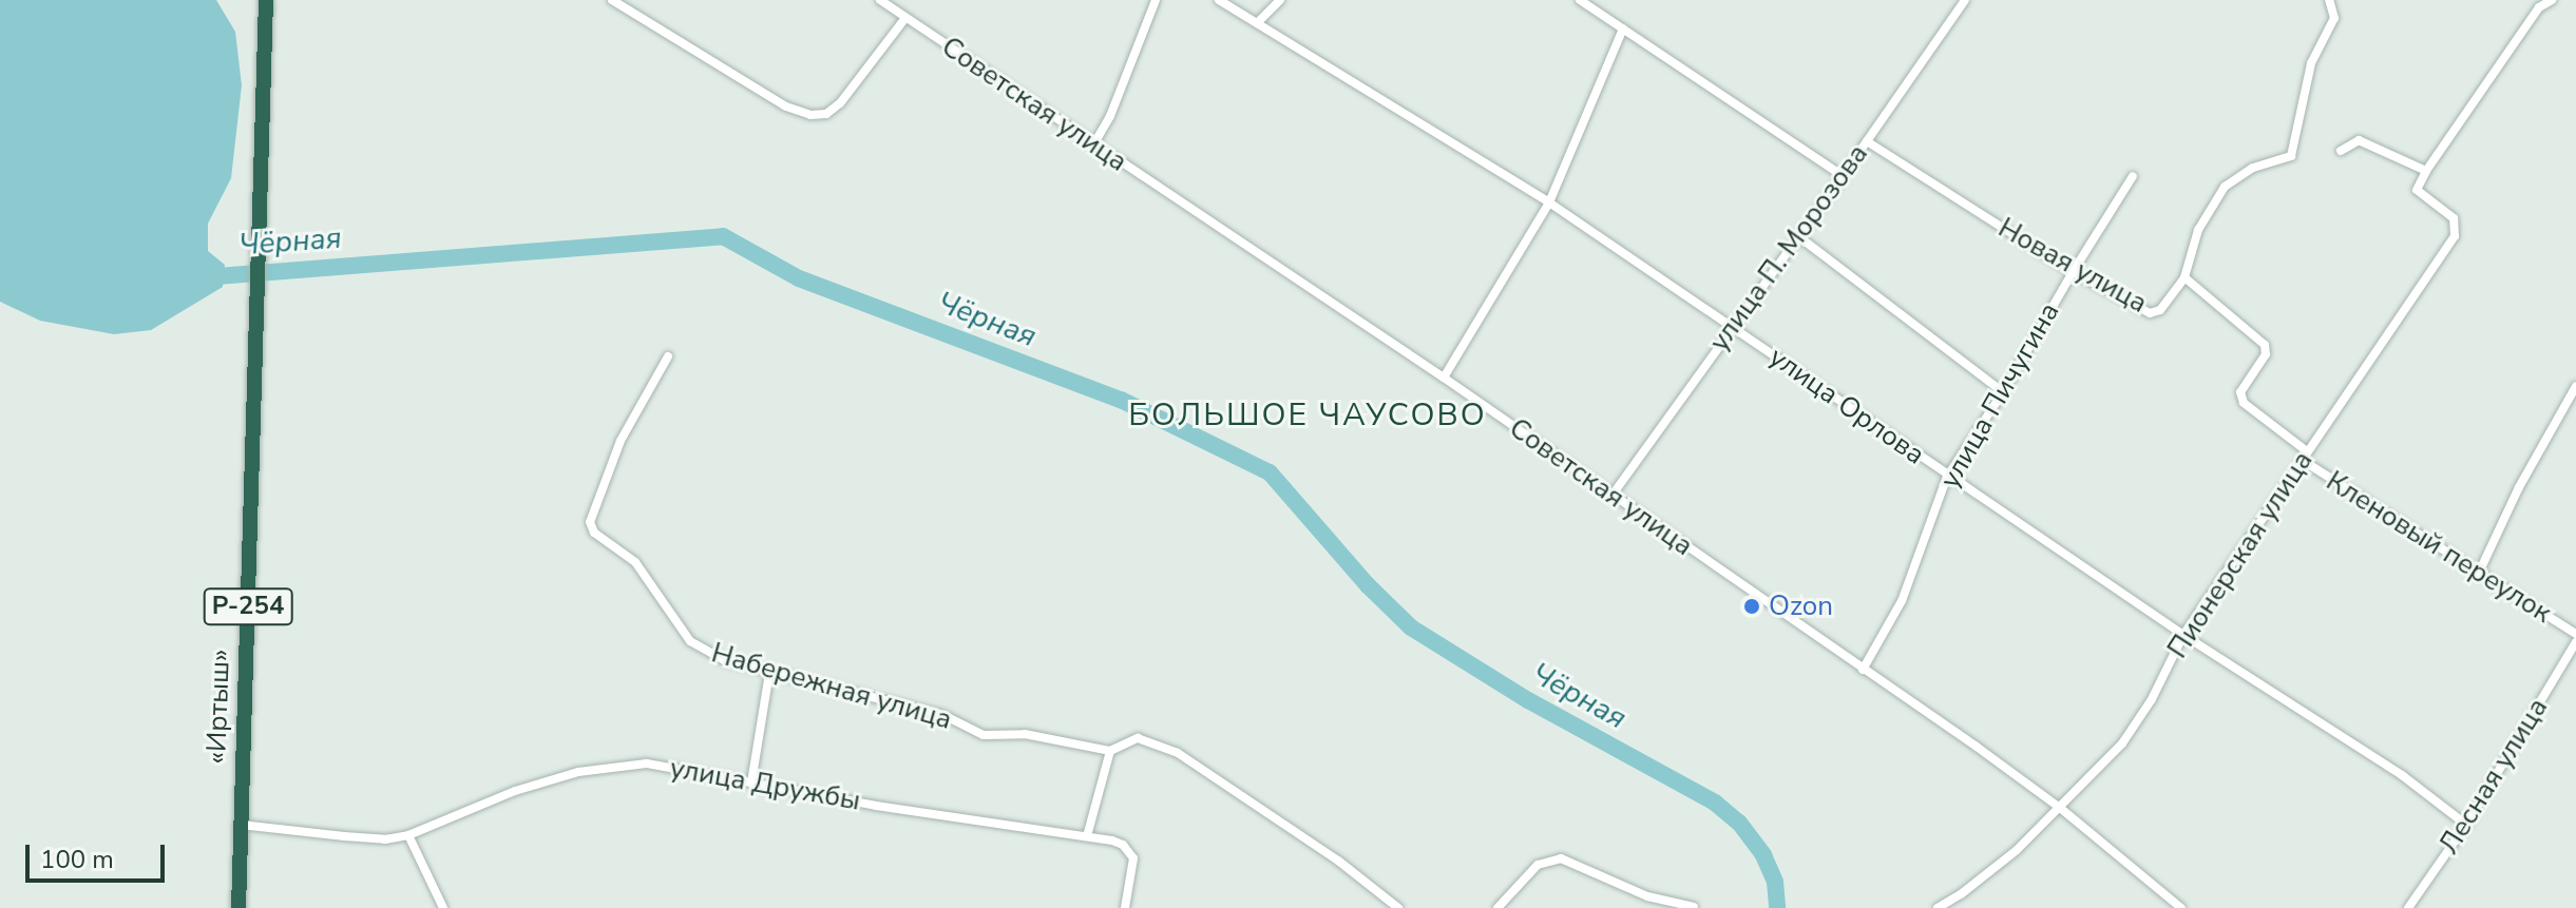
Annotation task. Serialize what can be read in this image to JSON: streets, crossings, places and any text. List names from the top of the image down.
{
  "streets": {
    "highway": ["Р-254", "«Иртыш»"],
    "street": [
      "Советская улица",
      "улица П. Морозова",
      "Новая улица",
      "улица Пичугина",
      "улица Орлова",
      "Кленовый переулок",
      "Пионерская улица",
      "Набережная улица",
      "Лесная улица",
      "улица Дружбы"
    ]
  },
  "crossings": [
    ["Советская улица", "улица П. Морозова"],
    ["Советская улица", "улица Пичугина"],
    ["Советская улица", "Пионерская улица"],
    ["улица П. Морозова", "Новая улица"],
    ["улица П. Морозова", "улица Орлова"],
    ["Новая улица", "улица Пичугина"],
    ["Новая улица", "Кленовый переулок"],
    ["Новая улица", "Пионерская улица"],
    ["улица Пичугина", "улица Орлова"],
    ["улица Орлова", "Пионерская улица"],
    ["улица Орлова", "Лесная улица"],
    ["Кленовый переулок", "Пионерская улица"],
    ["«Иртыш»", "улица Дружбы"]
  ],
  "districts": ["БОЛЬШОЕ ЧАУСОВО"],
  "water": ["Чёрная"],
  "places": ["Ozon"],
  "scale_bar": "100 m"
}
